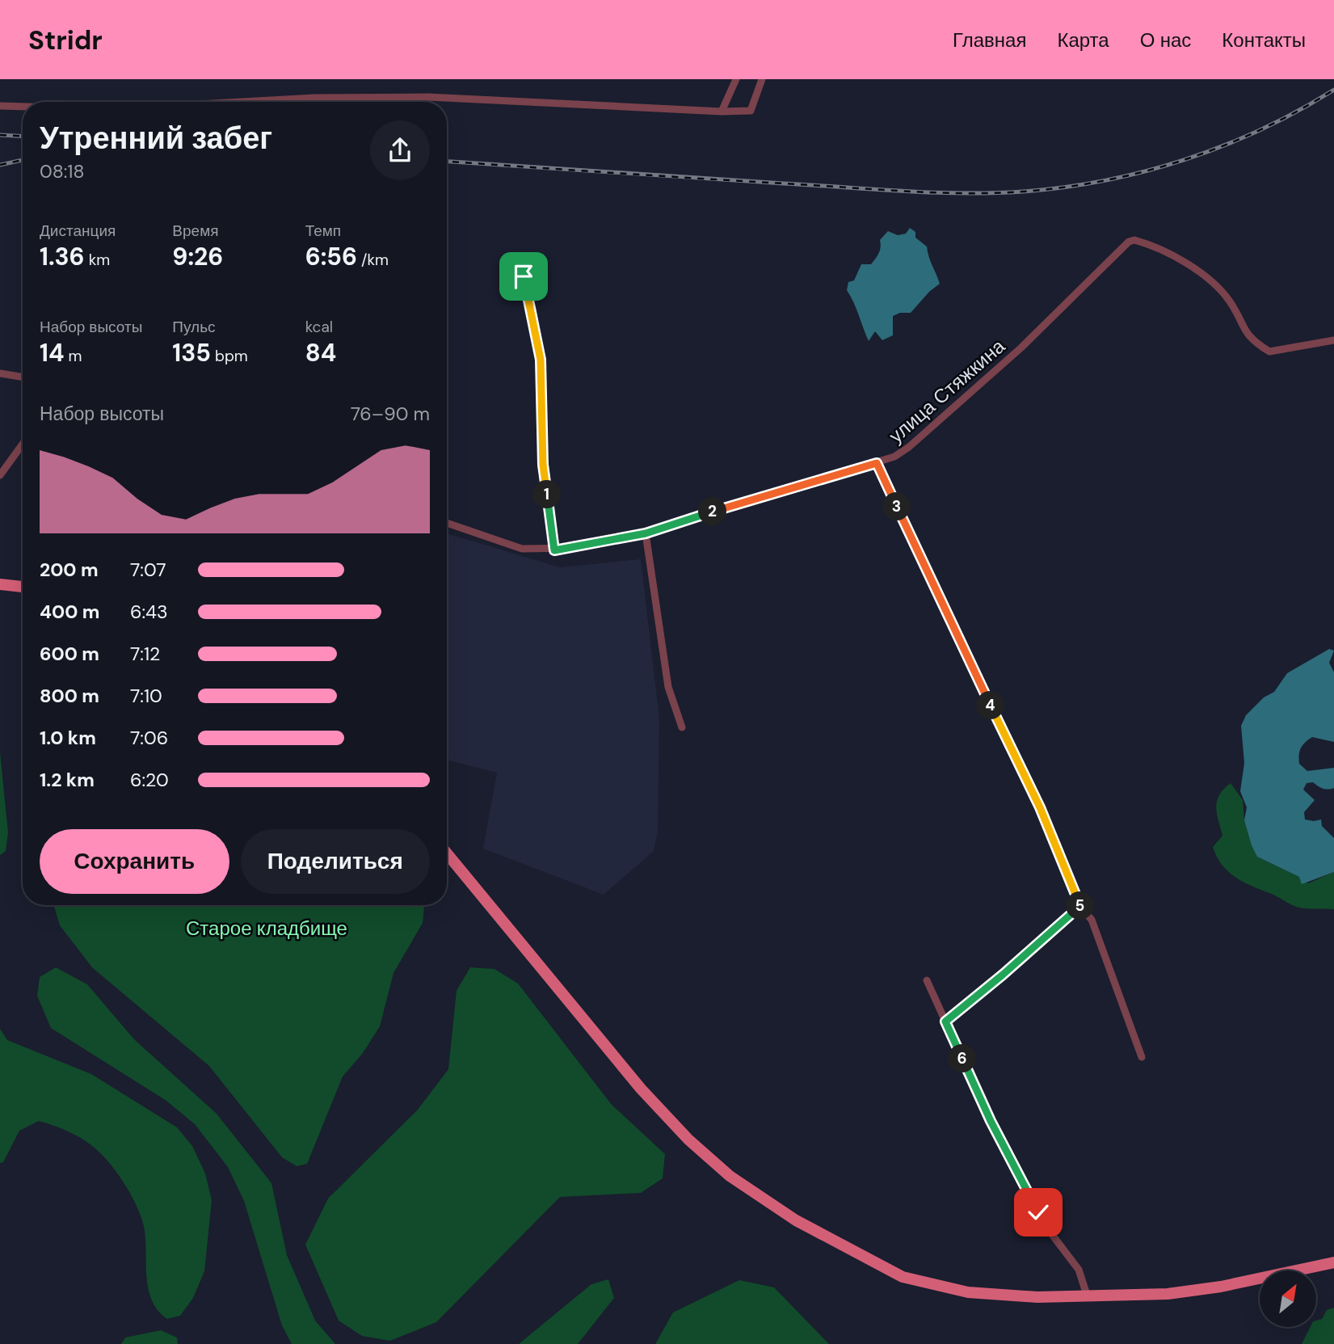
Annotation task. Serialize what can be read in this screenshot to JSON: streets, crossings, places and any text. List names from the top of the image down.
{
  "streets": {
    "street": ["улица Стяжкина"]
  },
  "parks": ["Старое кладбище"],
  "north": "top right",
  "page": {
    "header": "Stridr",
    "nav": [
      "Главная",
      "Карта",
      "О нас",
      "Контакты"
    ],
    "heading": ["Утренний забег", "08:18"],
    "stats": [
      ["Дистанция", "1.36 km"],
      ["Время", "9:26"],
      ["Темп", "6:56 /km"],
      ["Набор высоты", "14 m"],
      ["Пульс", "135 bpm"],
      ["kcal", "84"]
    ],
    "chart": ["Набор высоты", "76–90 m"],
    "pins": [
      "1",
      "3",
      "2",
      "4",
      "5",
      "6"
    ],
    "list": [
      {
        "name": "200 m",
        "note": "7:07"
      },
      {
        "name": "400 m",
        "note": "6:43"
      },
      {
        "name": "600 m",
        "note": "7:12"
      },
      {
        "name": "800 m",
        "note": "7:10"
      },
      {
        "name": "1.0 km",
        "note": "7:06"
      },
      {
        "name": "1.2 km",
        "note": "6:20"
      }
    ],
    "buttons": ["Сохранить", "Поделиться"]
  }
}
